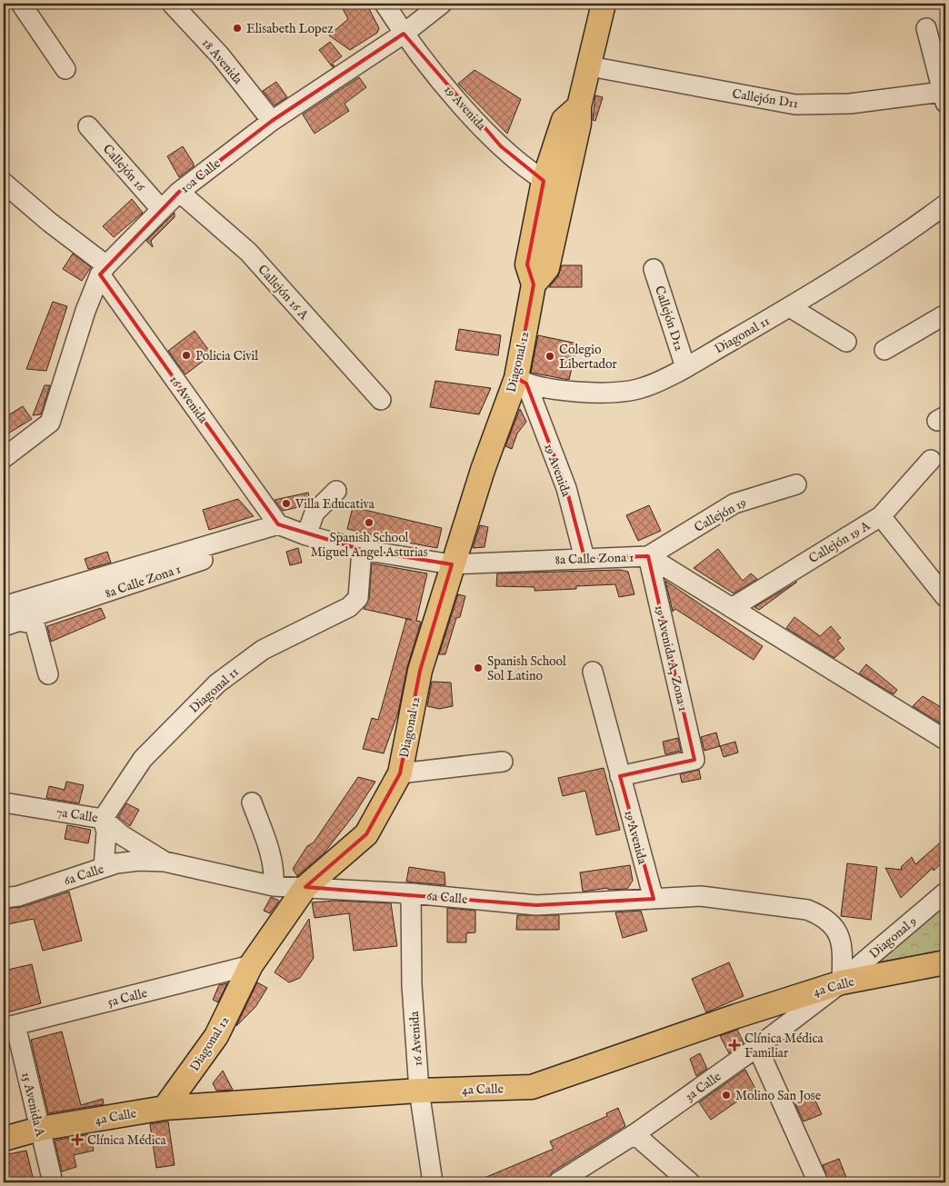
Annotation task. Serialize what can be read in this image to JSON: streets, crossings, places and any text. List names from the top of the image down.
{
  "streets": {
    "main road": ["Diagonal 12", "4a Calle"],
    "street": [
      "18 Avenida",
      "Callejón D11",
      "19 Avenida",
      "Callejón 16",
      "10a Calle",
      "Callejón 16 A",
      "Callejón D12",
      "Diagonal 11",
      "16 Avenida",
      "Callejón 19",
      "Callejón 19 A",
      "8a Calle Zona 1",
      "19 Avenida A, Zona 1",
      "7a Calle",
      "6a Calle",
      "Diagonal 9",
      "5a Calle",
      "3a Calle",
      "15 Avenida A"
    ]
  },
  "crossings": [
    ["18 Avenida", "10a Calle"],
    ["Callejón D11", "Diagonal 12"],
    ["19 Avenida", "10a Calle"],
    ["19 Avenida", "Diagonal 11"],
    ["19 Avenida", "Diagonal 12"],
    ["19 Avenida", "8a Calle Zona 1"],
    ["19 Avenida", "19 Avenida A, Zona 1"],
    ["19 Avenida", "6a Calle"],
    ["Callejón 16", "10a Calle"],
    ["10a Calle", "Callejón 16 A"],
    ["10a Calle", "16 Avenida"],
    ["Callejón D12", "Diagonal 11"],
    ["Diagonal 11", "Diagonal 12"],
    ["Diagonal 11", "8a Calle Zona 1"],
    ["Diagonal 11", "7a Calle"],
    ["Diagonal 12", "8a Calle Zona 1"],
    ["Diagonal 12", "6a Calle"],
    ["Diagonal 12", "4a Calle"],
    ["Diagonal 12", "5a Calle"],
    ["16 Avenida", "8a Calle Zona 1"],
    ["16 Avenida", "6a Calle"],
    ["16 Avenida", "4a Calle"],
    ["Callejón 19", "8a Calle Zona 1"],
    ["Callejón 19", "19 Avenida A, Zona 1"],
    ["Callejón 19 A", "8a Calle Zona 1"],
    ["8a Calle Zona 1", "19 Avenida A, Zona 1"],
    ["7a Calle", "6a Calle"],
    ["6a Calle", "Diagonal 9"],
    ["6a Calle", "4a Calle"],
    ["6a Calle", "3a Calle"],
    ["Diagonal 9", "4a Calle"],
    ["Diagonal 9", "3a Calle"],
    ["4a Calle", "3a Calle"],
    ["4a Calle", "15 Avenida A"],
    ["5a Calle", "15 Avenida A"]
  ],
  "places": {
    "other": [
      "Elisabeth Lopez",
      "Policia Civil",
      "Colegio Libertador",
      "Villa Educativa",
      "Spanish School Miguel Angel Asturias",
      "Spanish School Sol Latino",
      "Molino San Jose"
    ],
    "health": ["Clínica Médica Familiar", "Clínica Médica"]
  }
}
